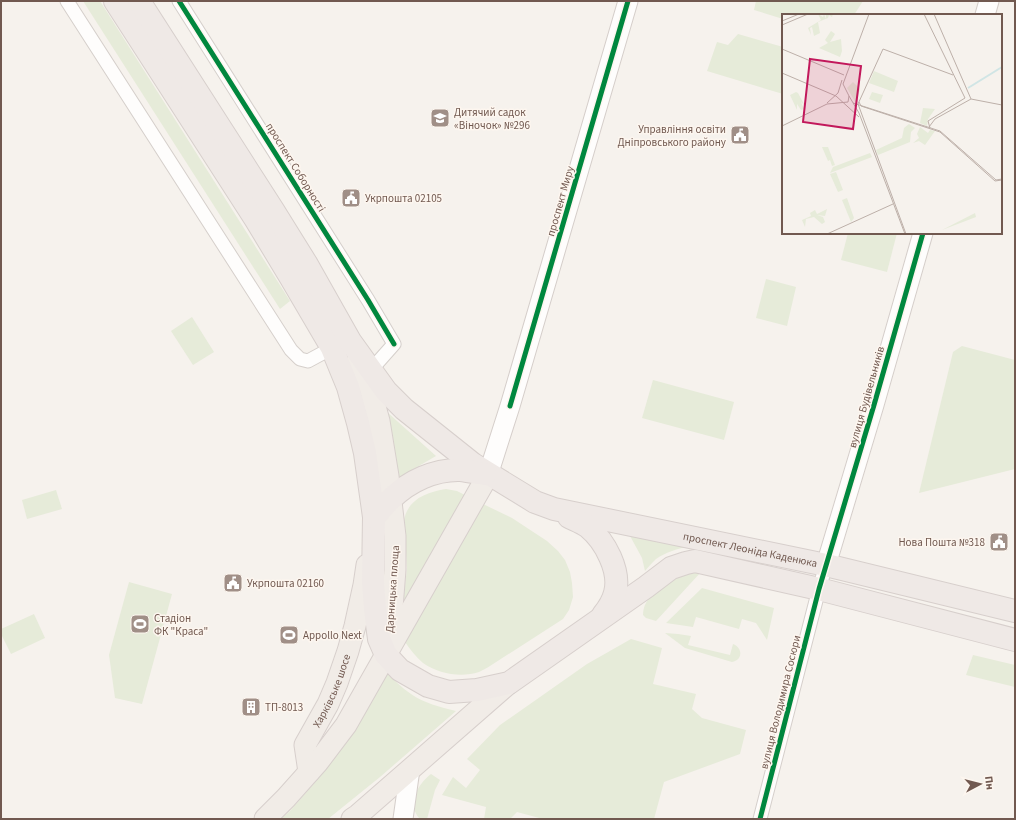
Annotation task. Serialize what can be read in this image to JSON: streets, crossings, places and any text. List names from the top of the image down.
{
  "streets": {
    "highway": ["проспект Леоніда Каденюка", "Дарницька площа"],
    "main road": ["проспект Миру", "вулиця Будівельників", "Харківське шосе"],
    "street": ["проспект Соборності", "вулиця Володимира Сосюри"]
  },
  "crossings": [
    ["вулиця Будівельників", "проспект Леоніда Каденюка"],
    ["вулиця Будівельників", "вулиця Володимира Сосюри"],
    ["проспект Леоніда Каденюка", "вулиця Володимира Сосюри"],
    ["Дарницька площа", "Харківське шосе"]
  ],
  "places": {
    "school or university": ["Дитячий садок «Віночок» №296"],
    "public building": [
      "Управління освіти Дніпровського району",
      "Укрпошта 02105",
      "Нова Пошта №318",
      "Укрпошта 02160"
    ],
    "sports": ["Стадіон ФК \"Краса\"", "Appollo Next"],
    "building": ["ТП-8013"]
  },
  "north": "right"
}
